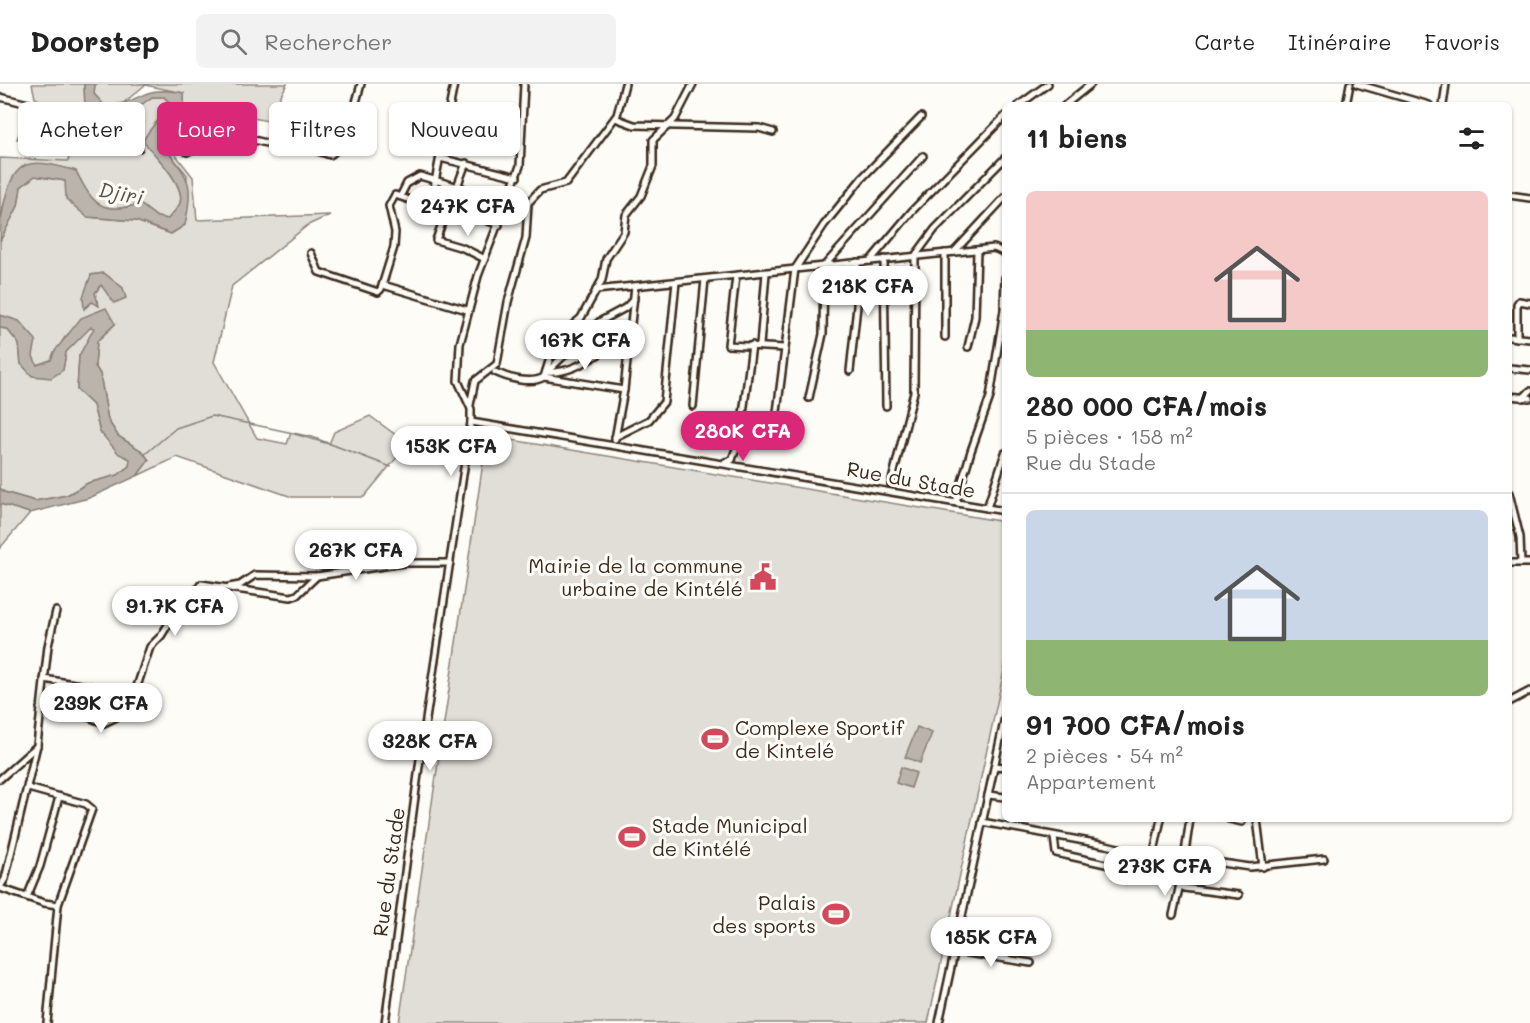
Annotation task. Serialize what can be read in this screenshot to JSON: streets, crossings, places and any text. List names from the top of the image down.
{
  "streets": {
    "street": ["Rue du Stade"]
  },
  "water": ["Djiri"],
  "places": {
    "public building": ["Mairie de la commune urbaine de Kintélé"],
    "sports": ["Complexe Sportif de Kintelé", "Stade Municipal de Kintélé", "Palais des sports"]
  },
  "page": {
    "header": "Doorstep",
    "search": "Rechercher",
    "nav": ["Carte", "Itinéraire", "Favoris"],
    "chip": [
      "Acheter",
      "Louer",
      "Filtres",
      "Nouveau"
    ],
    "heading": "11 biens",
    "list": [
      {
        "name": "280 000 CFA/mois",
        "note": "5 pièces · 158 m² · Rue du Stade"
      },
      {
        "name": "91 700 CFA/mois",
        "note": "2 pièces · 54 m² · Appartement"
      }
    ],
    "price": [
      "247K CFA",
      "218K CFA",
      "167K CFA",
      "280K CFA",
      "153K CFA",
      "267K CFA",
      "91.7K CFA",
      "239K CFA",
      "328K CFA",
      "273K CFA",
      "185K CFA"
    ]
  }
}
